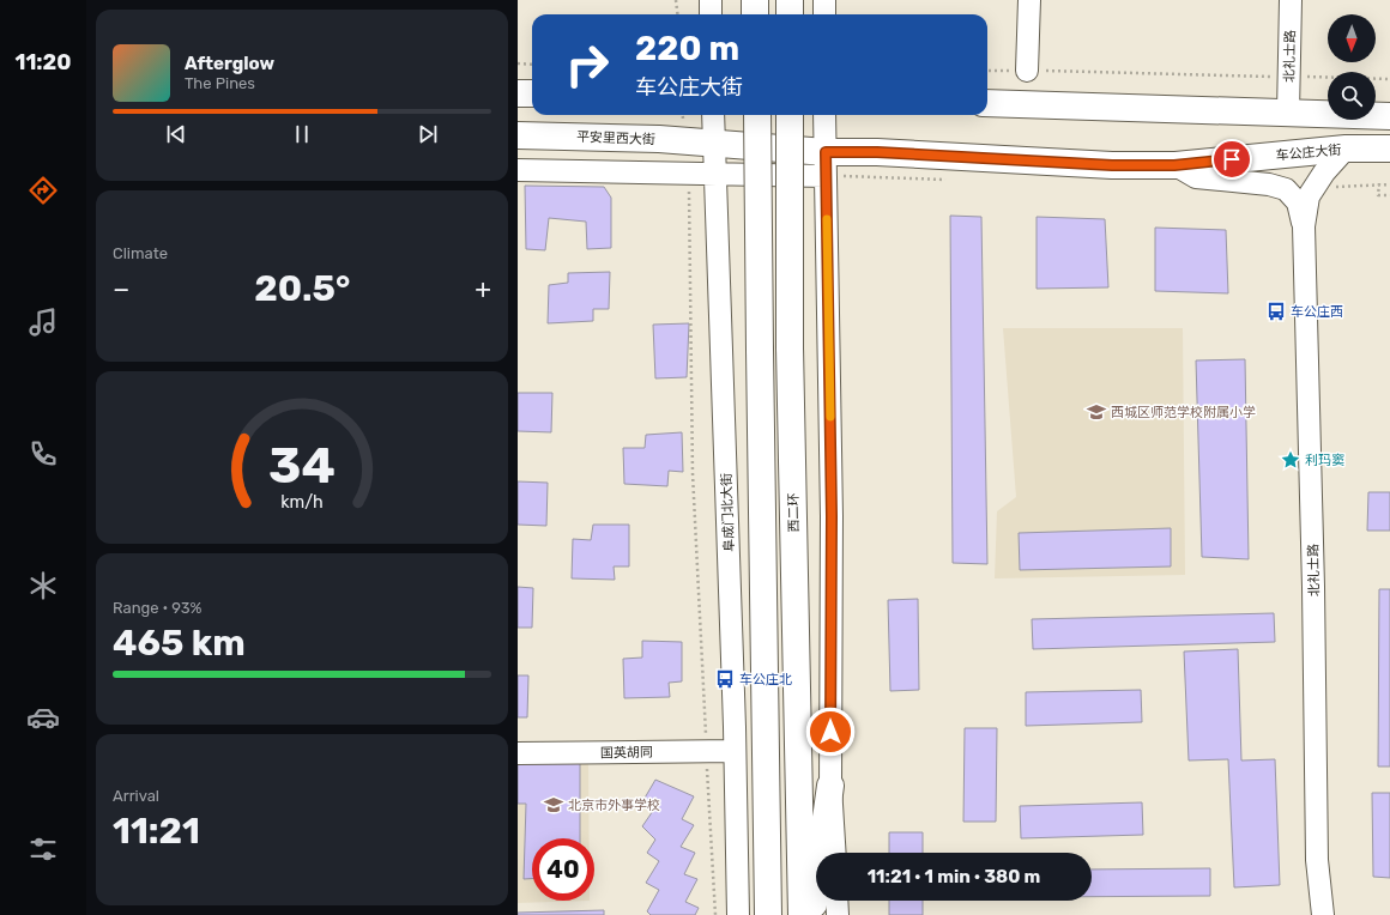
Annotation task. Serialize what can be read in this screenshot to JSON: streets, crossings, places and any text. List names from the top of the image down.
{
  "streets": {
    "main road": ["平安里西大街", "车公庄大街", "西二环"],
    "street": ["北礼士路", "阜成门北大街", "国英胡同"]
  },
  "crossings": [
    ["北礼士路", "车公庄大街"],
    ["平安里西大街", "车公庄大街"],
    ["平安里西大街", "阜成门北大街"],
    ["阜成门北大街", "国英胡同"]
  ],
  "places": {
    "bus stop": ["车公庄西", "车公庄北"],
    "school or university": ["西城区师范学校附属小学", "北京市外事学校"],
    "place": ["利玛窦"]
  },
  "north": "bottom",
  "page": {
    "tabs": "11:20",
    "turn": ["220 m", "车公庄大街"],
    "song": ["Afterglow", "The Pines"],
    "tile": [
      "Climate",
      ["Range · 93%", "465 km"],
      ["Arrival", "11:21"]
    ],
    "heat": ["−", "20.5°", "+"],
    "limit": "40",
    "trip": "11:21 · 1 min · 380 m",
    "gauge": ["34", "km/h"]
  }
}
